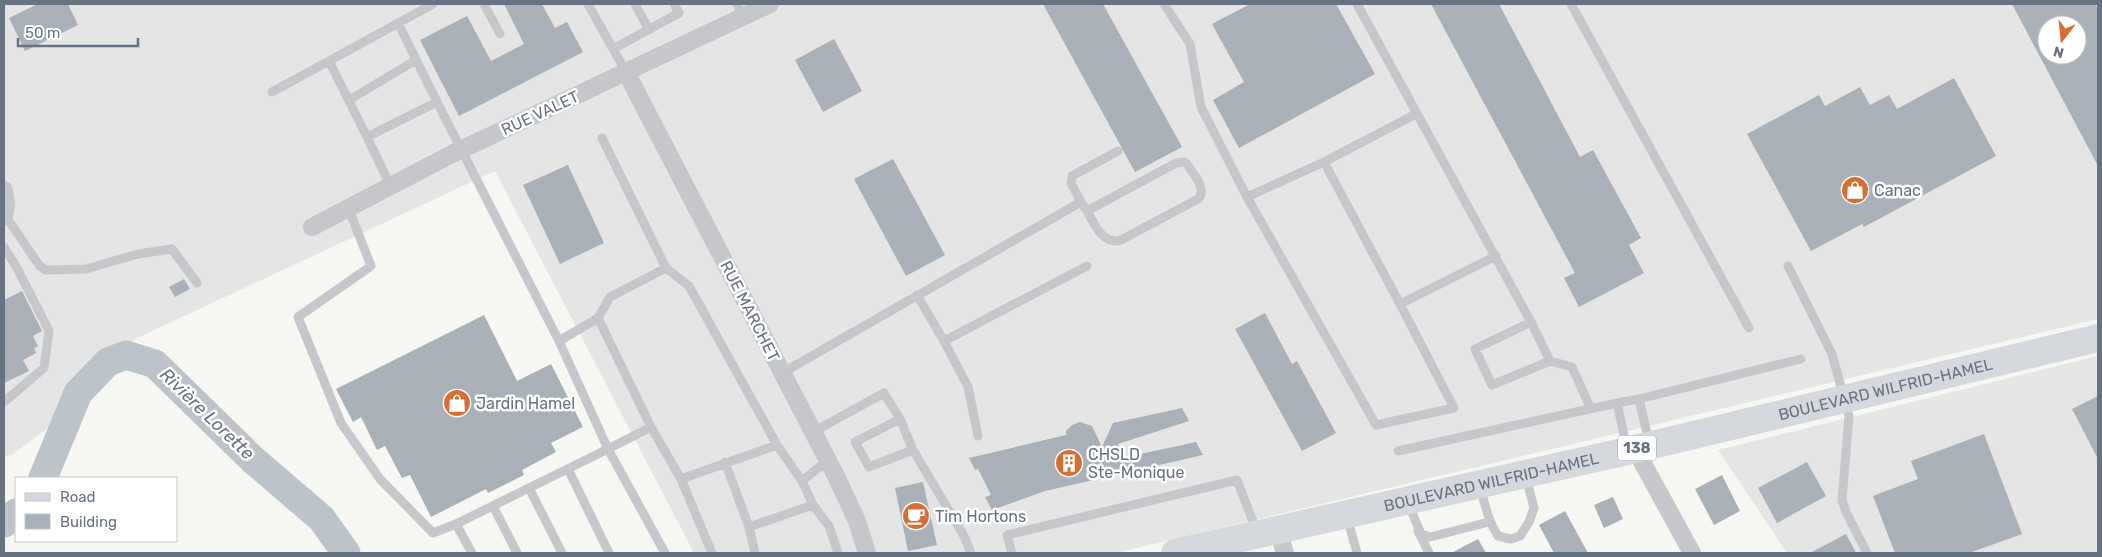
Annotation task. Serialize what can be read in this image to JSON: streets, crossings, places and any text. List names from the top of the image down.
{
  "streets": {
    "main road": ["BOULEVARD WILFRID-HAMEL", "138"],
    "street": ["RUE VALET", "RUE MARCHET"]
  },
  "crossings": [
    ["RUE VALET", "RUE MARCHET"]
  ],
  "water": ["Rivière Lorette"],
  "places": {
    "shop": ["Canac", "Jardin Hamel"],
    "building": ["CHSLD Ste-Monique"],
    "cafe": ["Tim Hortons"]
  },
  "legend": ["Road", "Building"],
  "scale_bar": "50 m",
  "north": "bottom"
}
